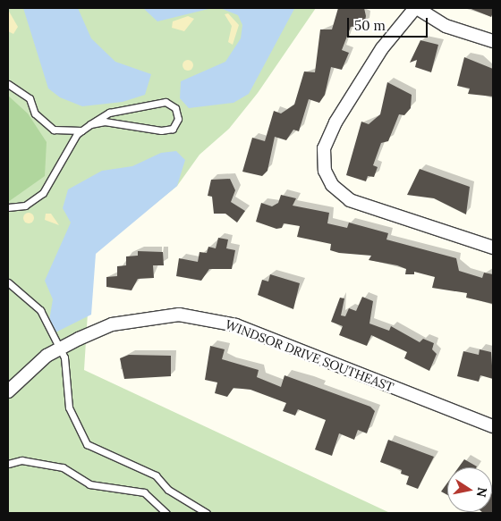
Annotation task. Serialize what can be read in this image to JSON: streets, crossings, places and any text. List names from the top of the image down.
{
  "streets": {
    "street": ["WINDSOR DRIVE SOUTHEAST"]
  },
  "scale_bar": "50 m",
  "north": "right"
}
